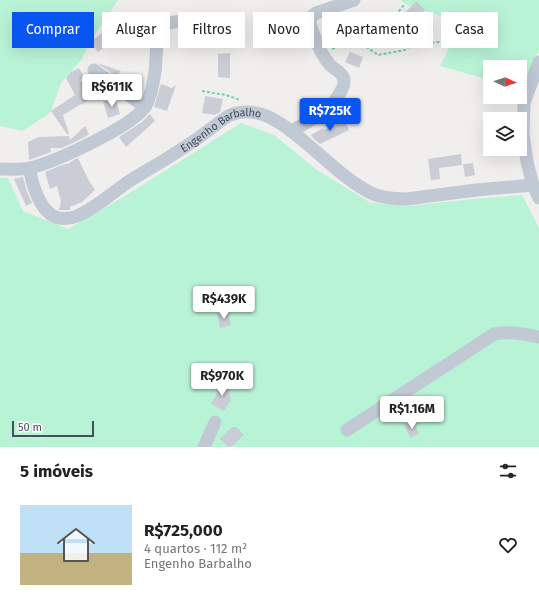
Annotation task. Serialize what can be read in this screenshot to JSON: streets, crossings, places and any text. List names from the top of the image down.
{
  "streets": {
    "street": ["Engenho Barbalho"]
  },
  "scale_bar": "50 m",
  "north": "right",
  "page": {
    "chip": [
      "Comprar",
      "Alugar",
      "Filtros",
      "Novo",
      "Apartamento",
      "Casa"
    ],
    "price": [
      "R$611K",
      "R$725K",
      "R$439K",
      "R$970K",
      "R$1.16M"
    ],
    "scale": "50 m",
    "heading": "5 imóveis",
    "list": [
      {
        "name": "R$725,000",
        "note": "4 quartos · 112 m² · Engenho Barbalho"
      }
    ]
  }
}
